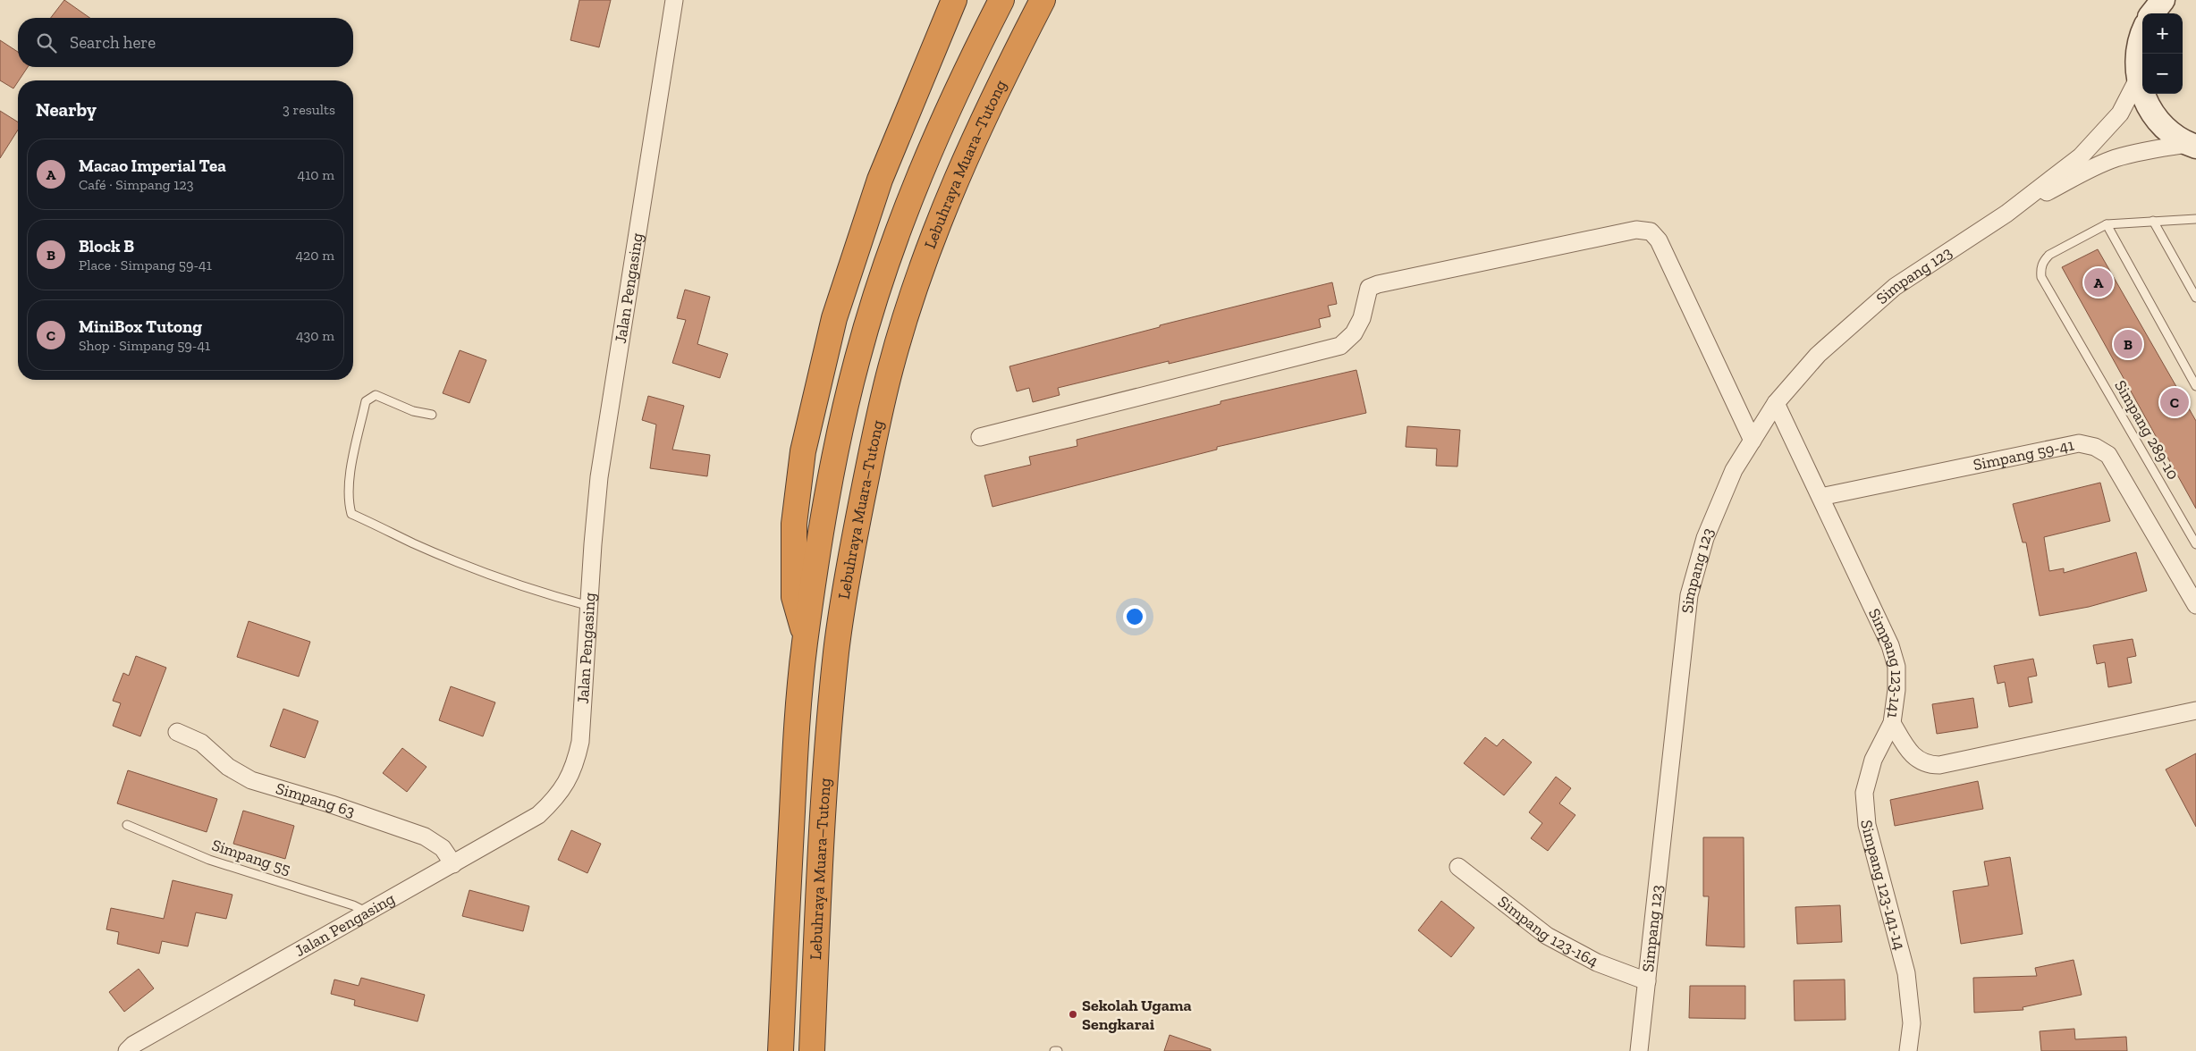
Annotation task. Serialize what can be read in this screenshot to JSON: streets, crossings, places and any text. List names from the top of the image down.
{
  "streets": {
    "highway": ["Lebuhraya Muara–Tutong"],
    "street": [
      "Simpang 123",
      "Jalan Pengasing",
      "Simpang 59-41",
      "Simpang 123-141",
      "Simpang 63",
      "Simpang 123-141-14",
      "Simpang 123-164"
    ],
    "lane": ["Simpang 289-10", "Simpang 55"]
  },
  "crossings": [
    ["Simpang 123", "Simpang 123-141"],
    ["Simpang 123", "Simpang 123-164"],
    ["Jalan Pengasing", "Simpang 63"],
    ["Jalan Pengasing", "Simpang 55"],
    ["Simpang 59-41", "Simpang 123-141"],
    ["Simpang 123-141", "Simpang 123-141-14"]
  ],
  "places": ["Sekolah Ugama Sengkarai"],
  "page": {
    "map_buttons": ["+", "−"],
    "search": "Search here",
    "heading": ["Nearby", "3 results"],
    "list": [
      {
        "mark": "A",
        "name": "Macao Imperial Tea",
        "note": "Café · Simpang 123",
        "value": "410 m"
      },
      {
        "mark": "B",
        "name": "Block B",
        "note": "Place · Simpang 59-41",
        "value": "420 m"
      },
      {
        "mark": "C",
        "name": "MiniBox Tutong",
        "note": "Shop · Simpang 59-41",
        "value": "430 m"
      }
    ],
    "pins": ["A", "B", "C"]
  }
}
